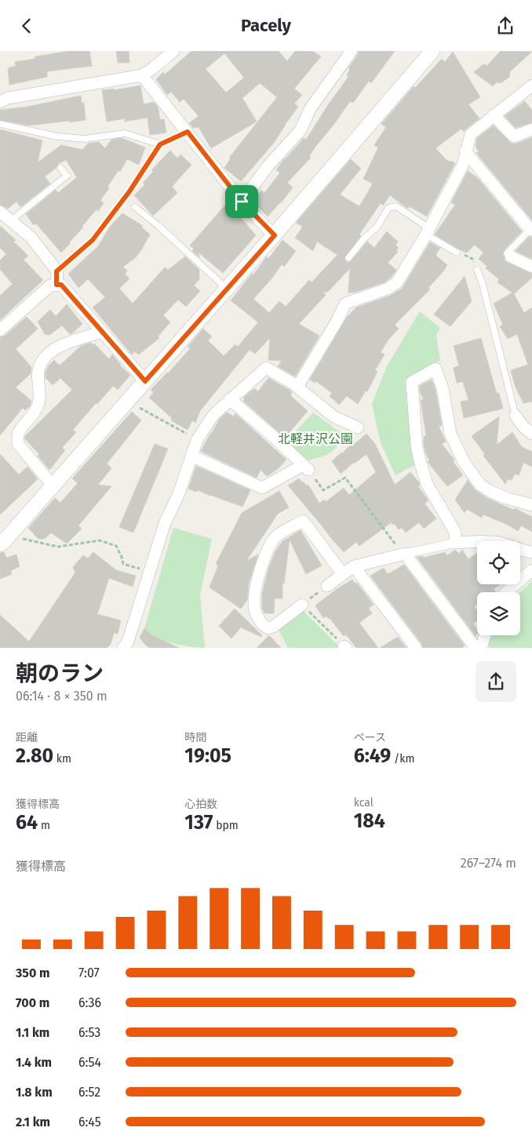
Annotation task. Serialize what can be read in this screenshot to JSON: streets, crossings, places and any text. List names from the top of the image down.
{
  "parks": ["北軽井沢公園"],
  "page": {
    "header": "Pacely",
    "heading": ["朝のラン", "06:14 · 8 × 350 m"],
    "stats": [
      ["距離", "2.80 km"],
      ["時間", "19:05"],
      ["ペース", "6:49 /km"],
      ["獲得標高", "64 m"],
      ["心拍数", "137 bpm"],
      ["kcal", "184"]
    ],
    "chart": ["獲得標高", "267–274 m"],
    "list": [
      {
        "name": "350 m",
        "note": "7:07"
      },
      {
        "name": "700 m",
        "note": "6:36"
      },
      {
        "name": "1.1 km",
        "note": "6:53"
      },
      {
        "name": "1.4 km",
        "note": "6:54"
      },
      {
        "name": "1.8 km",
        "note": "6:52"
      },
      {
        "name": "2.1 km",
        "note": "6:45"
      }
    ]
  }
}
